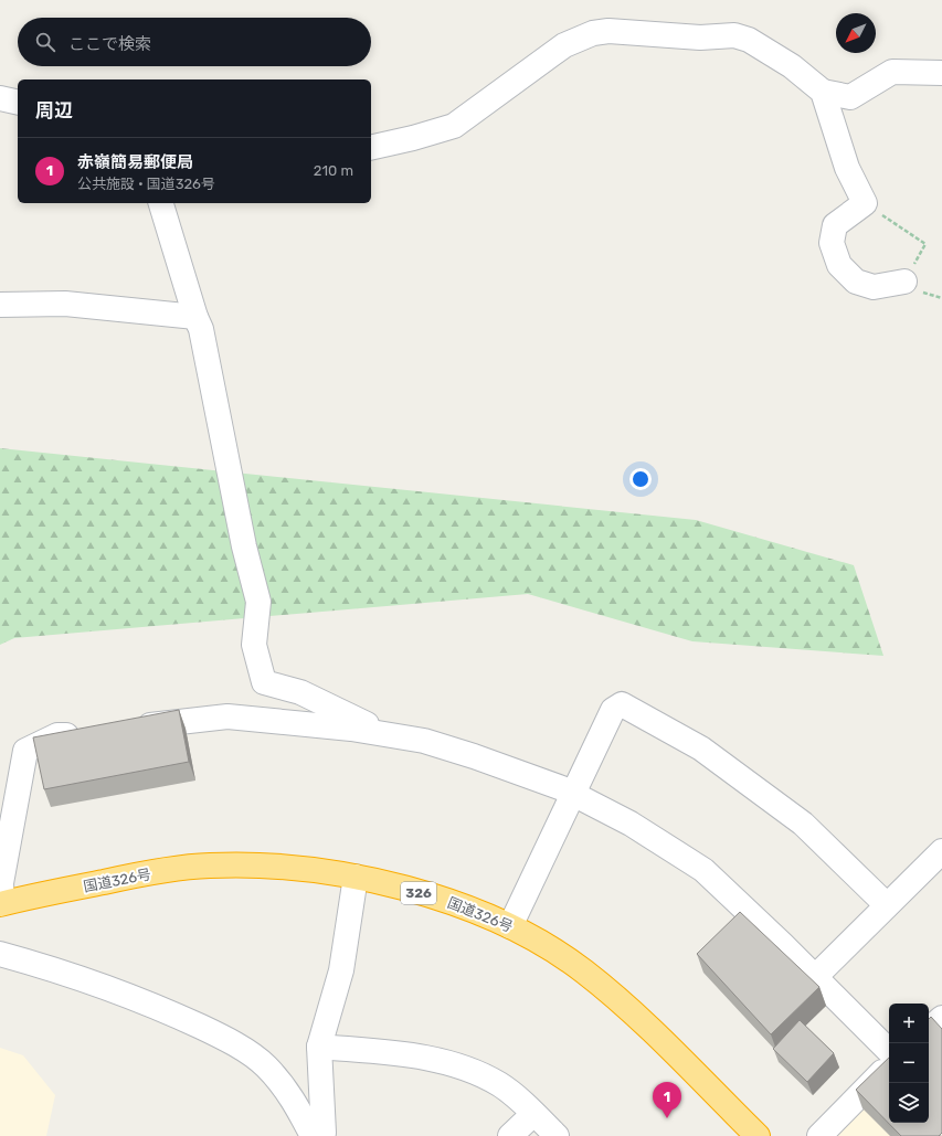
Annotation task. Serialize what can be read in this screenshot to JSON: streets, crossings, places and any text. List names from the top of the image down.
{
  "streets": {
    "highway": ["国道326号", "326"]
  },
  "north": "bottom left",
  "page": {
    "search": "ここで検索",
    "heading": "周辺",
    "list": [
      {
        "mark": "1",
        "name": "赤嶺簡易郵便局",
        "note": "公共施設 · 国道326号",
        "value": "210 m"
      }
    ],
    "map_buttons": ["+", "−"],
    "pins": "1"
  }
}
